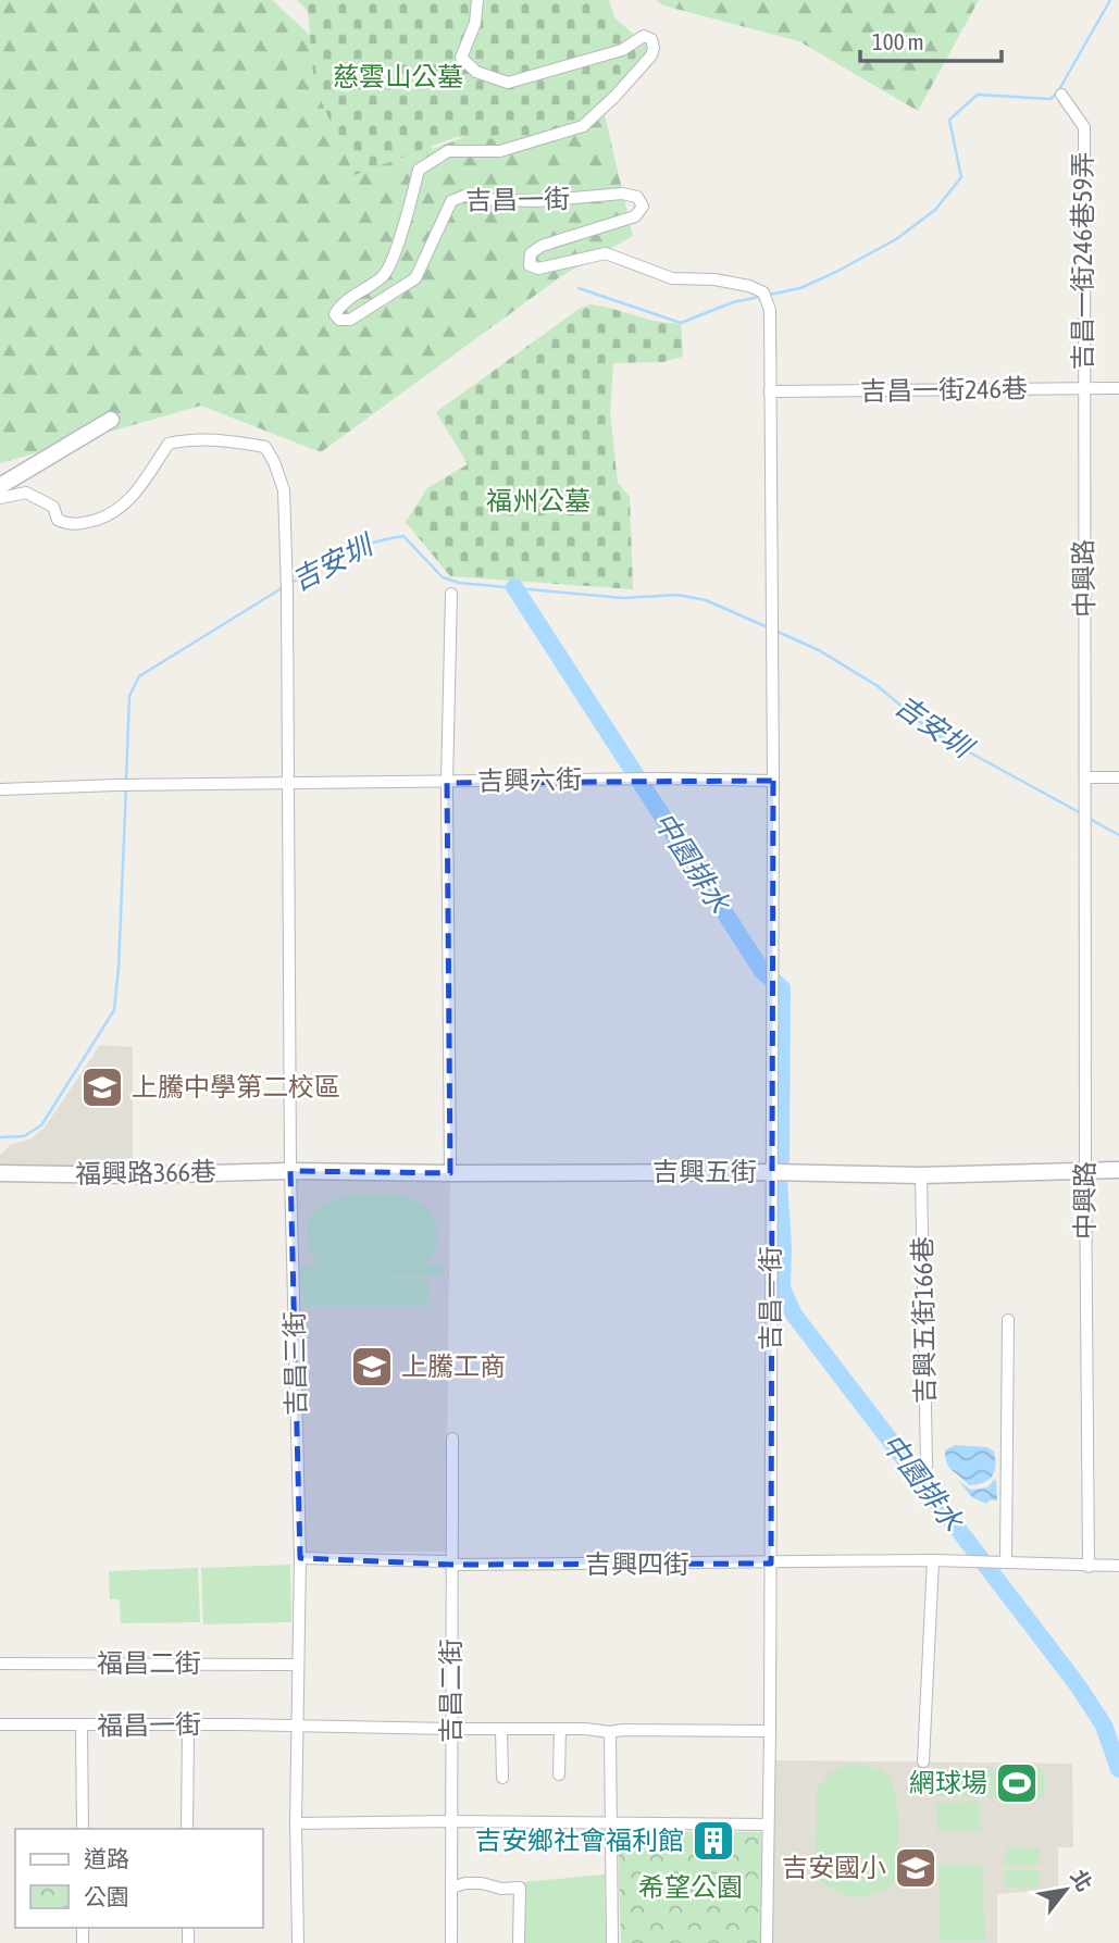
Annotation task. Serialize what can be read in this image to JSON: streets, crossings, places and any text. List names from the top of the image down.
{
  "streets": {
    "street": [
      "吉昌一街",
      "吉昌一街246巷59弄",
      "吉昌一街246巷",
      "中興路",
      "吉興六街",
      "吉興五街",
      "福興路366巷",
      "吉興五街166巷",
      "吉昌三街",
      "吉興四街",
      "福昌二街",
      "吉昌二街",
      "福昌一街"
    ]
  },
  "crossings": [
    ["吉昌一街", "吉昌一街246巷"],
    ["吉昌一街", "吉興六街"],
    ["吉昌一街", "吉興五街"],
    ["吉昌一街", "吉興四街"],
    ["吉昌一街", "福昌一街"],
    ["吉昌一街246巷59弄", "吉昌一街246巷"],
    ["吉昌一街246巷59弄", "中興路"],
    ["吉昌一街246巷", "中興路"],
    ["中興路", "吉興五街"],
    ["吉興六街", "吉昌三街"],
    ["吉興五街", "福興路366巷"],
    ["吉興五街", "吉興五街166巷"],
    ["吉興五街", "吉昌三街"],
    ["福興路366巷", "吉昌三街"],
    ["吉昌三街", "吉興四街"],
    ["吉昌三街", "福昌二街"],
    ["吉昌三街", "福昌一街"],
    ["吉興四街", "吉昌二街"],
    ["吉昌二街", "福昌一街"]
  ],
  "water": ["吉安圳", "中園排水"],
  "parks": ["慈雲山公墓", "福州公墓", "希望公園"],
  "places": {
    "school or university": ["上騰中學第二校區", "上騰工商", "吉安國小"],
    "sports": ["網球場"],
    "building": ["吉安鄉社會福利館"]
  },
  "legend": ["道路", "公園"],
  "scale_bar": "100 m",
  "north": "top right"
}
